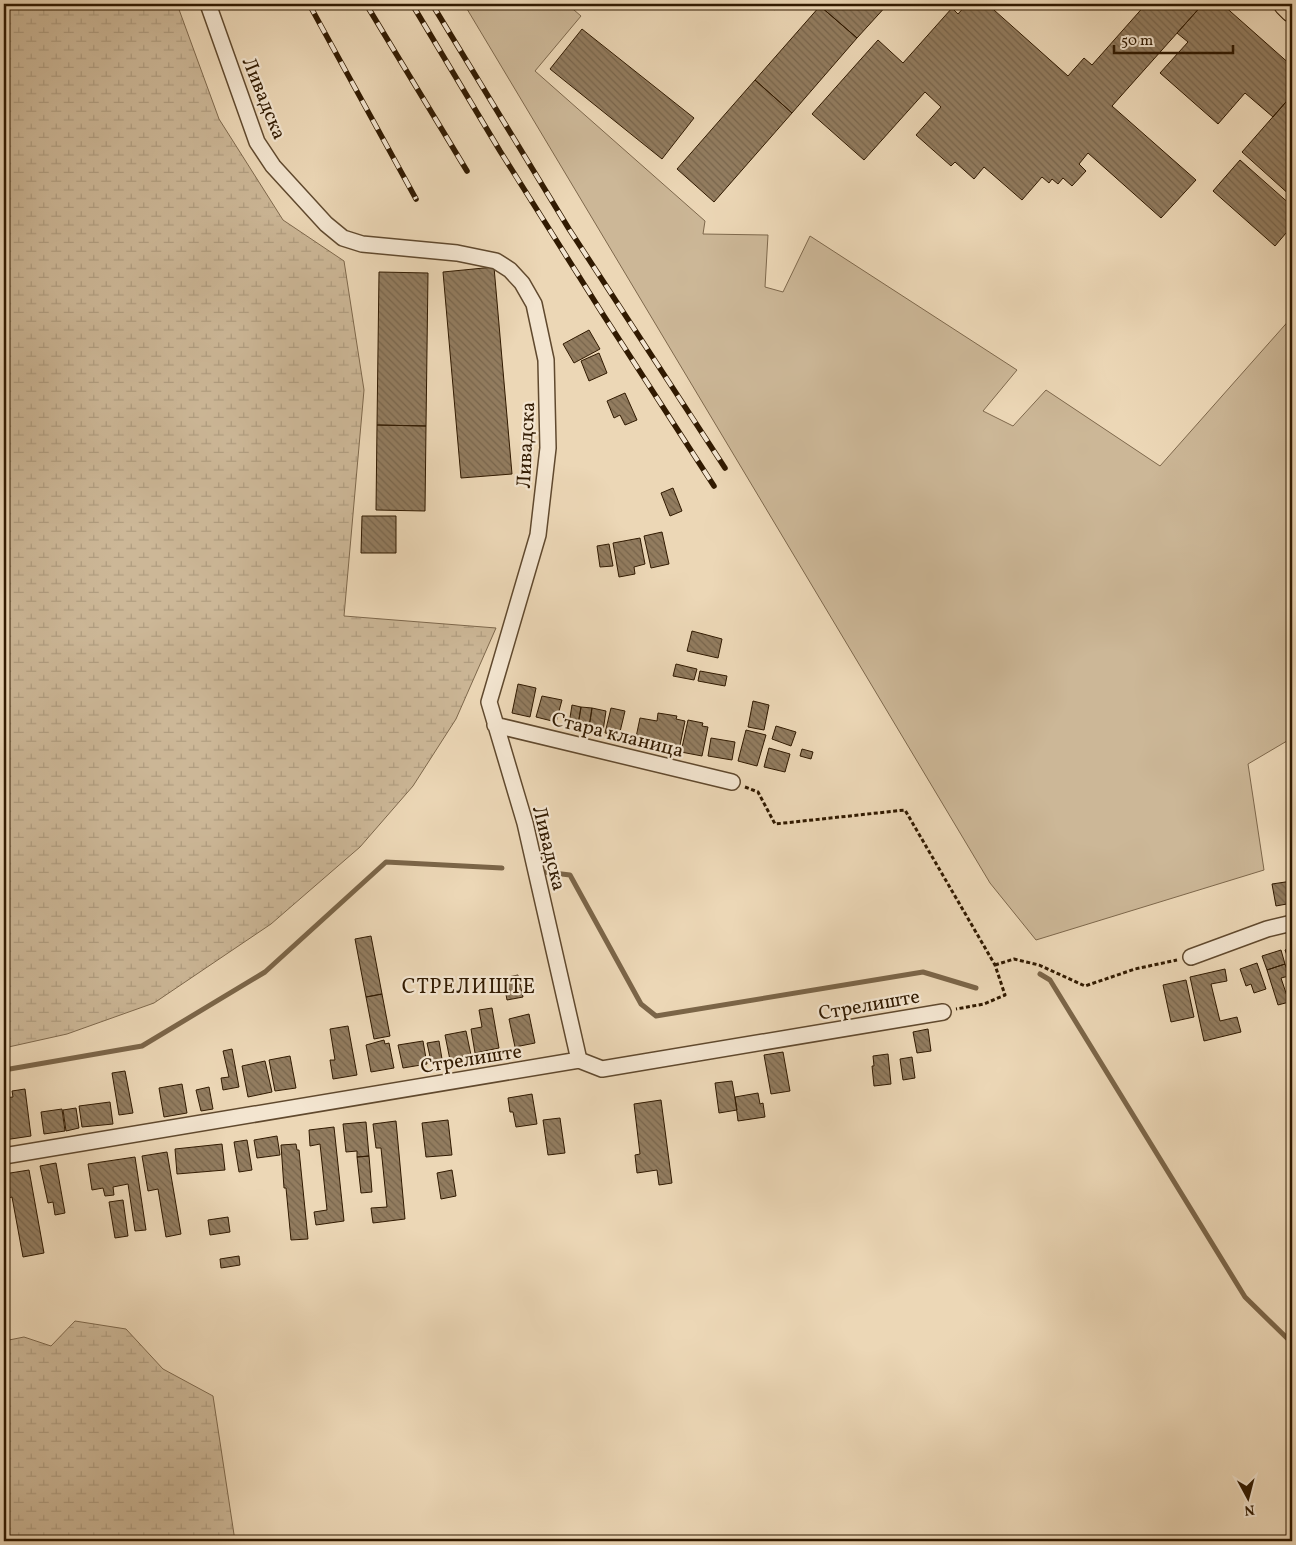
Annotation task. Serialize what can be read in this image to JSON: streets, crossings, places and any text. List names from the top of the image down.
{
  "streets": {
    "street": ["Ливадска", "Стара кланица", "Стрелиште"]
  },
  "crossings": [
    ["Ливадска", "Стара кланица"],
    ["Ливадска", "Стрелиште"]
  ],
  "districts": ["СТРЕЛИШТЕ"],
  "scale_bar": "50 m",
  "north": "bottom"
}
